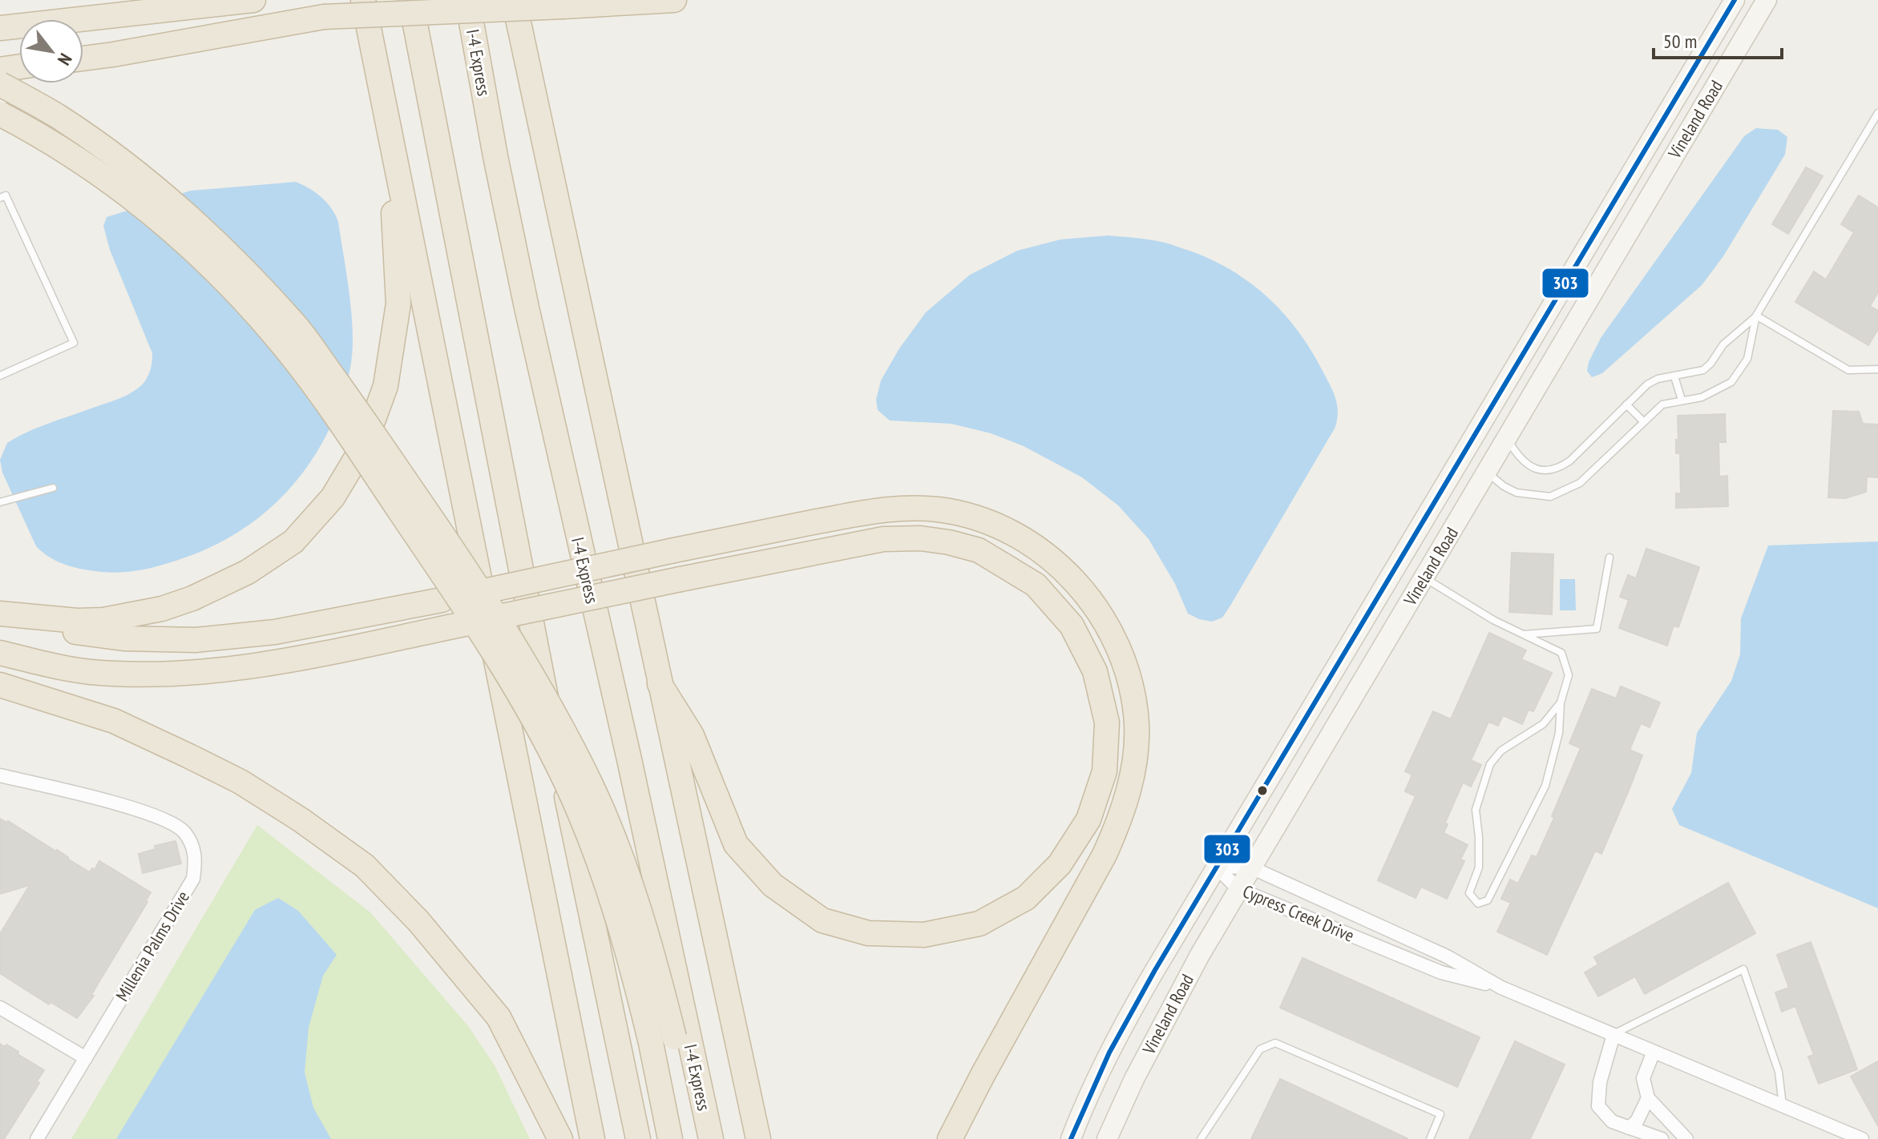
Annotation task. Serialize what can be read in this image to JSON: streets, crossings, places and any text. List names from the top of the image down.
{
  "streets": {
    "highway": ["I-4 Express"],
    "street": ["Vineland Road", "Cypress Creek Drive", "Millenia Palms Drive"]
  },
  "crossings": [
    ["Vineland Road", "Cypress Creek Drive"]
  ],
  "lines": ["transit line 303"],
  "scale_bar": "50 m",
  "north": "bottom right"
}
